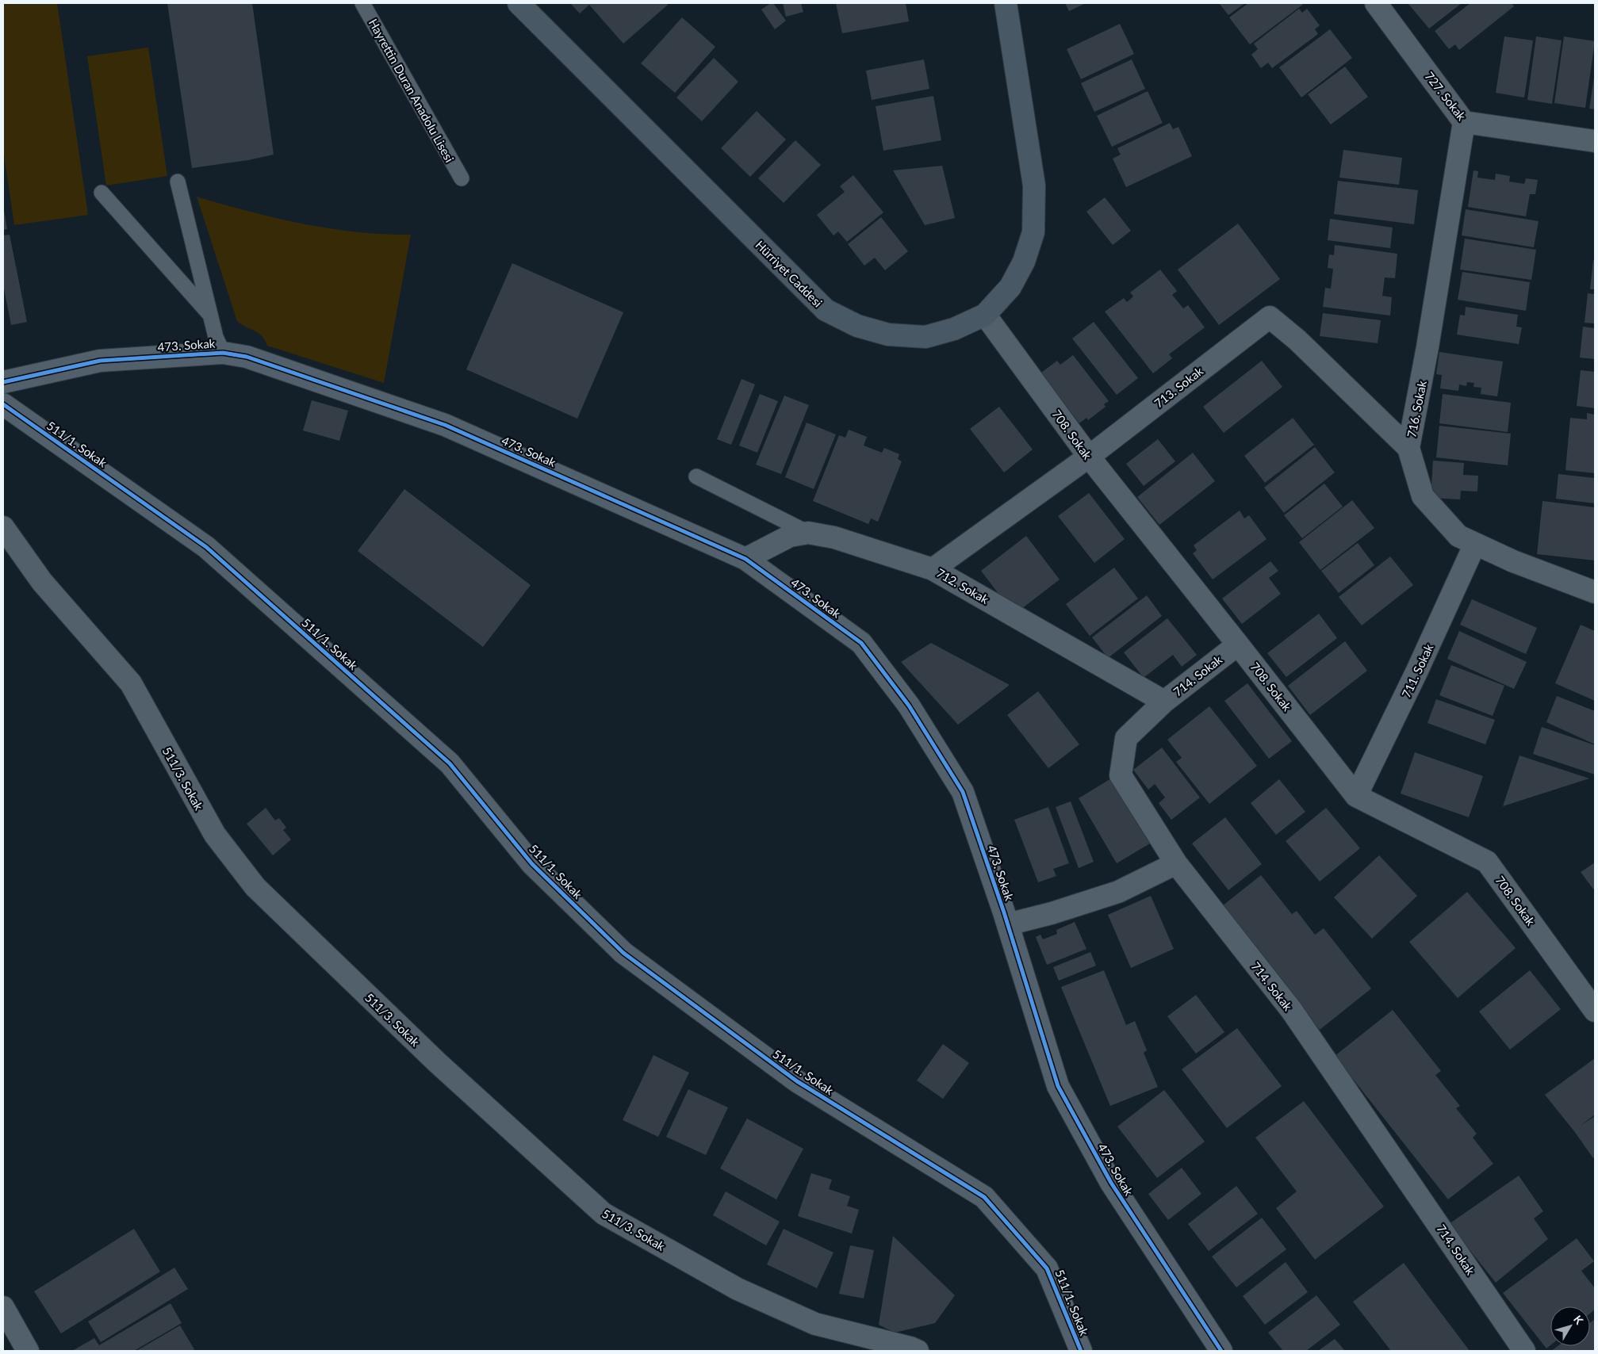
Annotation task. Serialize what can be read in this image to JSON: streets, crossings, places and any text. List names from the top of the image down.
{
  "streets": {
    "main road": ["Hürriyet Caddesi"],
    "street": [
      "727. Sokak",
      "473. Sokak",
      "713. Sokak",
      "716. Sokak",
      "708. Sokak",
      "511/1. Sokak",
      "712. Sokak",
      "711. Sokak",
      "714. Sokak",
      "511/3. Sokak"
    ],
    "lane": ["Hayrettin Duran Anadolu Lisesi"]
  },
  "crossings": [
    ["727. Sokak", "716. Sokak"],
    ["Hürriyet Caddesi", "708. Sokak"],
    ["473. Sokak", "712. Sokak"],
    ["713. Sokak", "716. Sokak"],
    ["713. Sokak", "708. Sokak"],
    ["713. Sokak", "712. Sokak"],
    ["716. Sokak", "711. Sokak"],
    ["708. Sokak", "711. Sokak"],
    ["708. Sokak", "714. Sokak"],
    ["712. Sokak", "714. Sokak"]
  ],
  "north": "top right"
}
